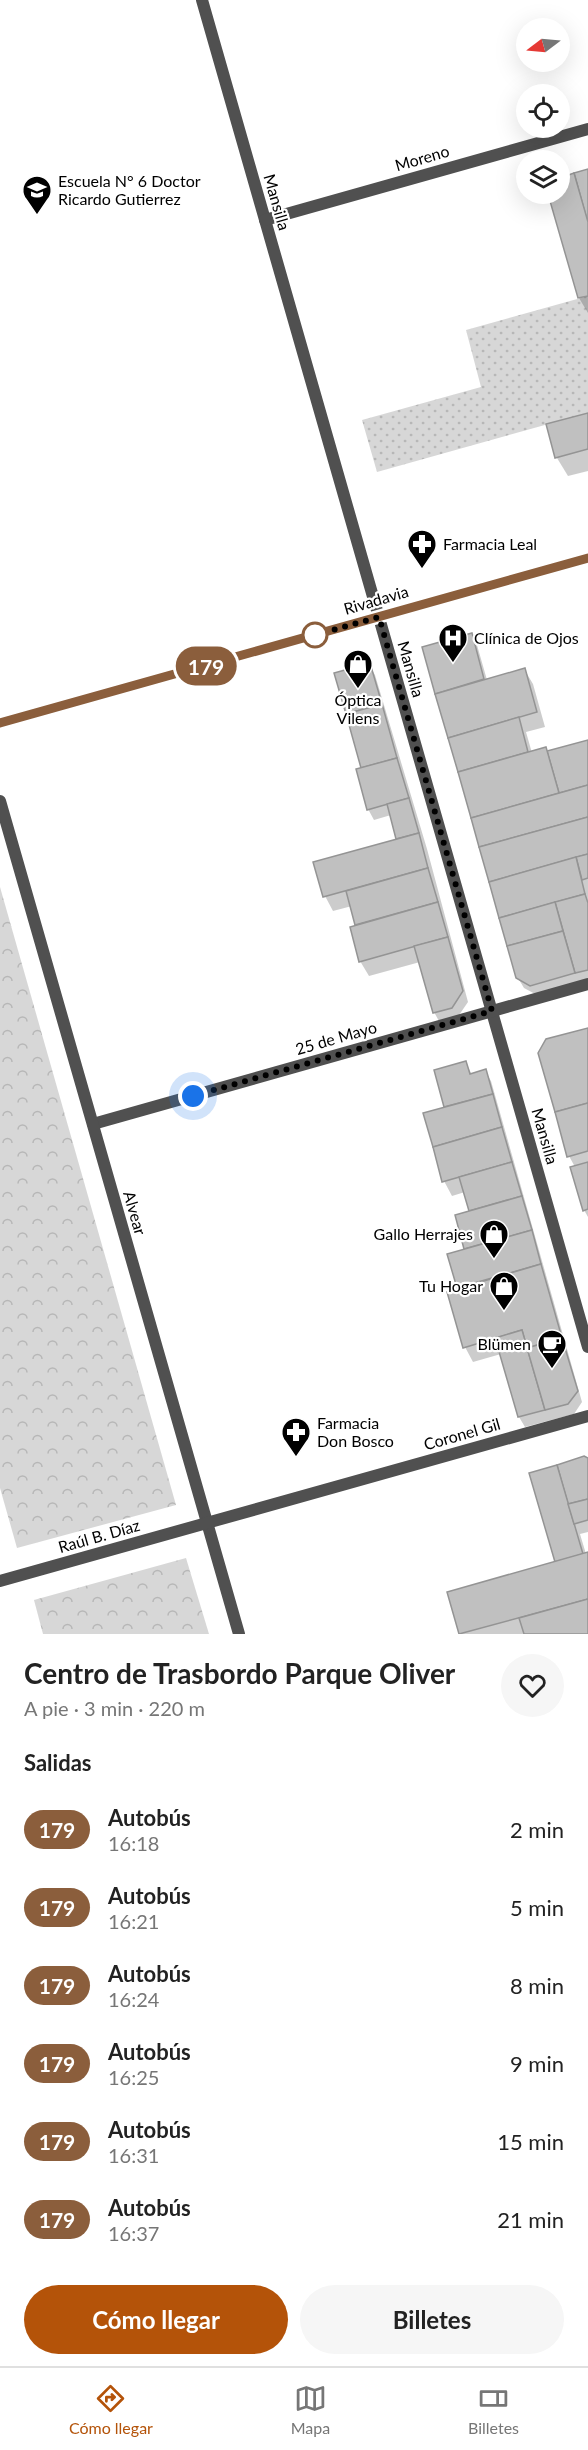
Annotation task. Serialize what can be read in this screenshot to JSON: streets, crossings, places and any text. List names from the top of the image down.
{
  "streets": {
    "main road": ["Rivadavia"],
    "street": [
      "Moreno",
      "Mansilla",
      "25 de Mayo",
      "Alvear",
      "Coronel Gil",
      "Raúl B. Díaz"
    ]
  },
  "crossings": [
    ["Moreno", "Mansilla"],
    ["Mansilla", "Rivadavia"],
    ["Mansilla", "25 de Mayo"],
    ["25 de Mayo", "Alvear"],
    ["Alvear", "Coronel Gil"],
    ["Alvear", "Raúl B. Díaz"],
    ["Coronel Gil", "Raúl B. Díaz"]
  ],
  "places": {
    "school or university": ["Escuela N° 6 Doctor Ricardo Gutierrez"],
    "pharmacy": ["Farmacia Leal", "Farmacia Don Bosco"],
    "hospital": ["Clínica de Ojos"],
    "shop": ["Óptica Vilens", "Gallo Herrajes", "Tu Hogar"],
    "cafe": ["Blümen"]
  },
  "lines": ["bus line 179"],
  "north": "left",
  "page": {
    "on_map": "179",
    "heading": [
      ["Centro de Trasbordo Parque Oliver", "A pie · 3 min · 220 m"],
      "Salidas"
    ],
    "list": [
      {
        "mark": "179",
        "name": "Autobús",
        "note": "16:18",
        "value": "2 min"
      },
      {
        "mark": "179",
        "name": "Autobús",
        "note": "16:21",
        "value": "5 min"
      },
      {
        "mark": "179",
        "name": "Autobús",
        "note": "16:24",
        "value": "8 min"
      },
      {
        "mark": "179",
        "name": "Autobús",
        "note": "16:25",
        "value": "9 min"
      },
      {
        "mark": "179",
        "name": "Autobús",
        "note": "16:31",
        "value": "15 min"
      },
      {
        "mark": "179",
        "name": "Autobús",
        "note": "16:37",
        "value": "21 min"
      }
    ],
    "buttons": ["Cómo llegar", "Billetes"],
    "tabs": ["Cómo llegar", "Mapa", "Billetes"]
  }
}
